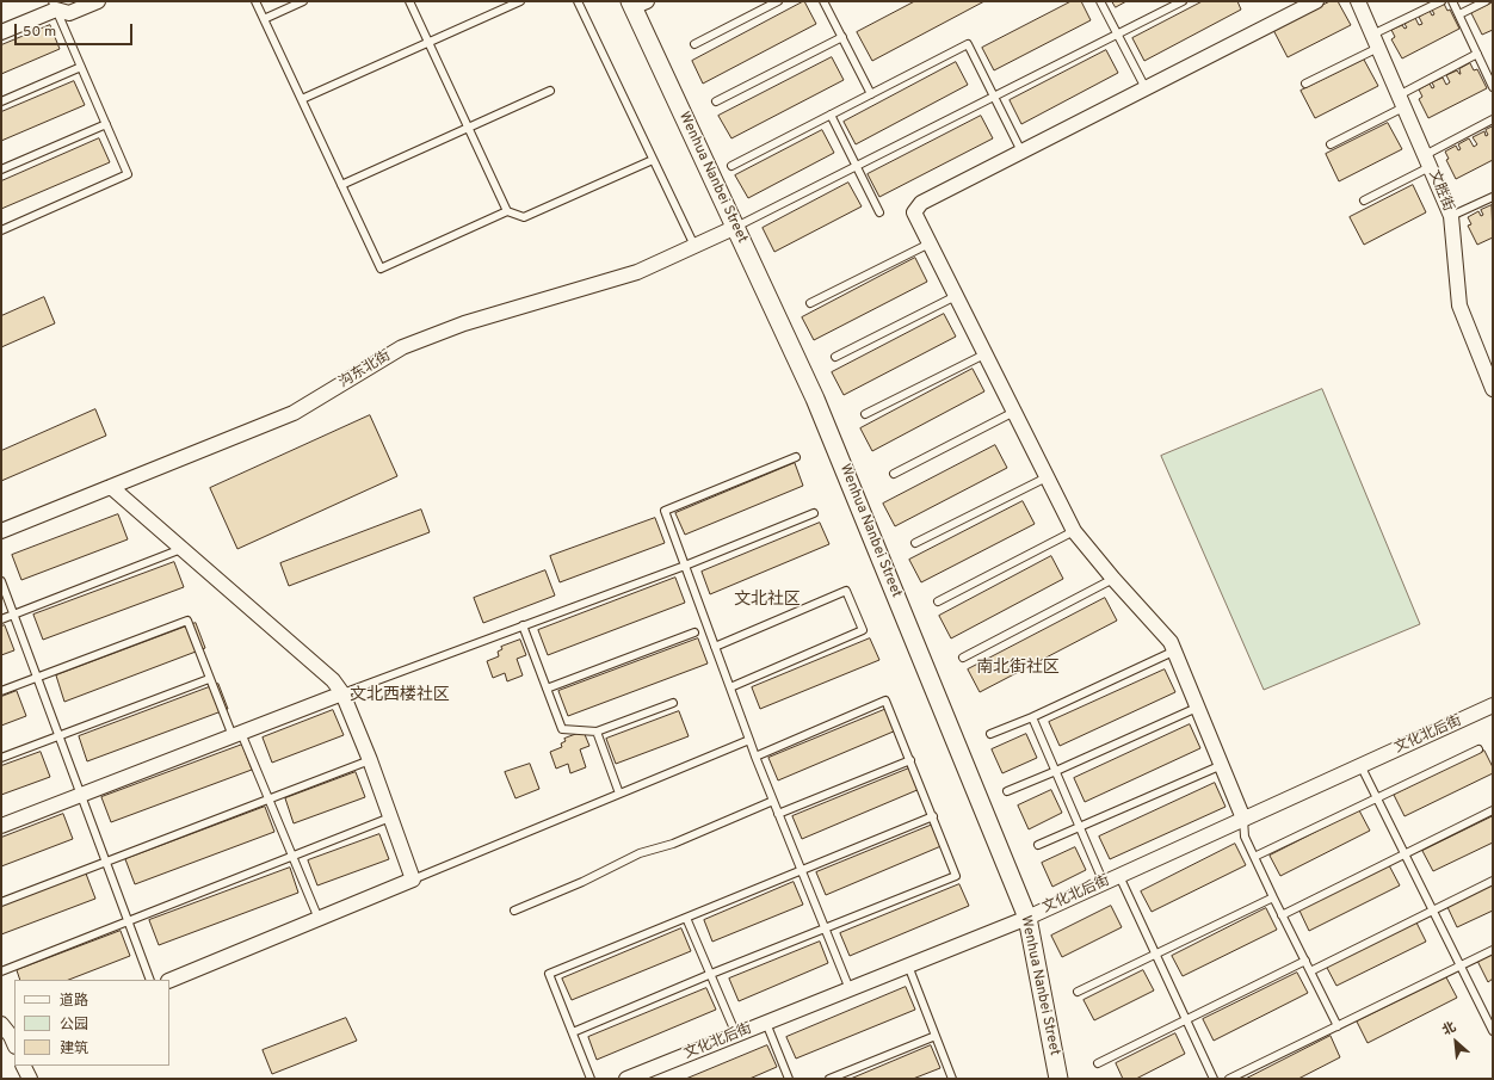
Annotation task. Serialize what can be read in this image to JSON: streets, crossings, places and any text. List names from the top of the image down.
{
  "streets": {
    "street": [
      "Wenhua Nanbei Street",
      "文胜街",
      "沟东北街",
      "文化北后街"
    ]
  },
  "crossings": [
    ["Wenhua Nanbei Street", "沟东北街"],
    ["Wenhua Nanbei Street", "文化北后街"]
  ],
  "districts": ["文北社区", "南北街社区", "文北西楼社区"],
  "legend": ["道路", "公园", "建筑"],
  "scale_bar": "50 m",
  "north": "top left"
}
